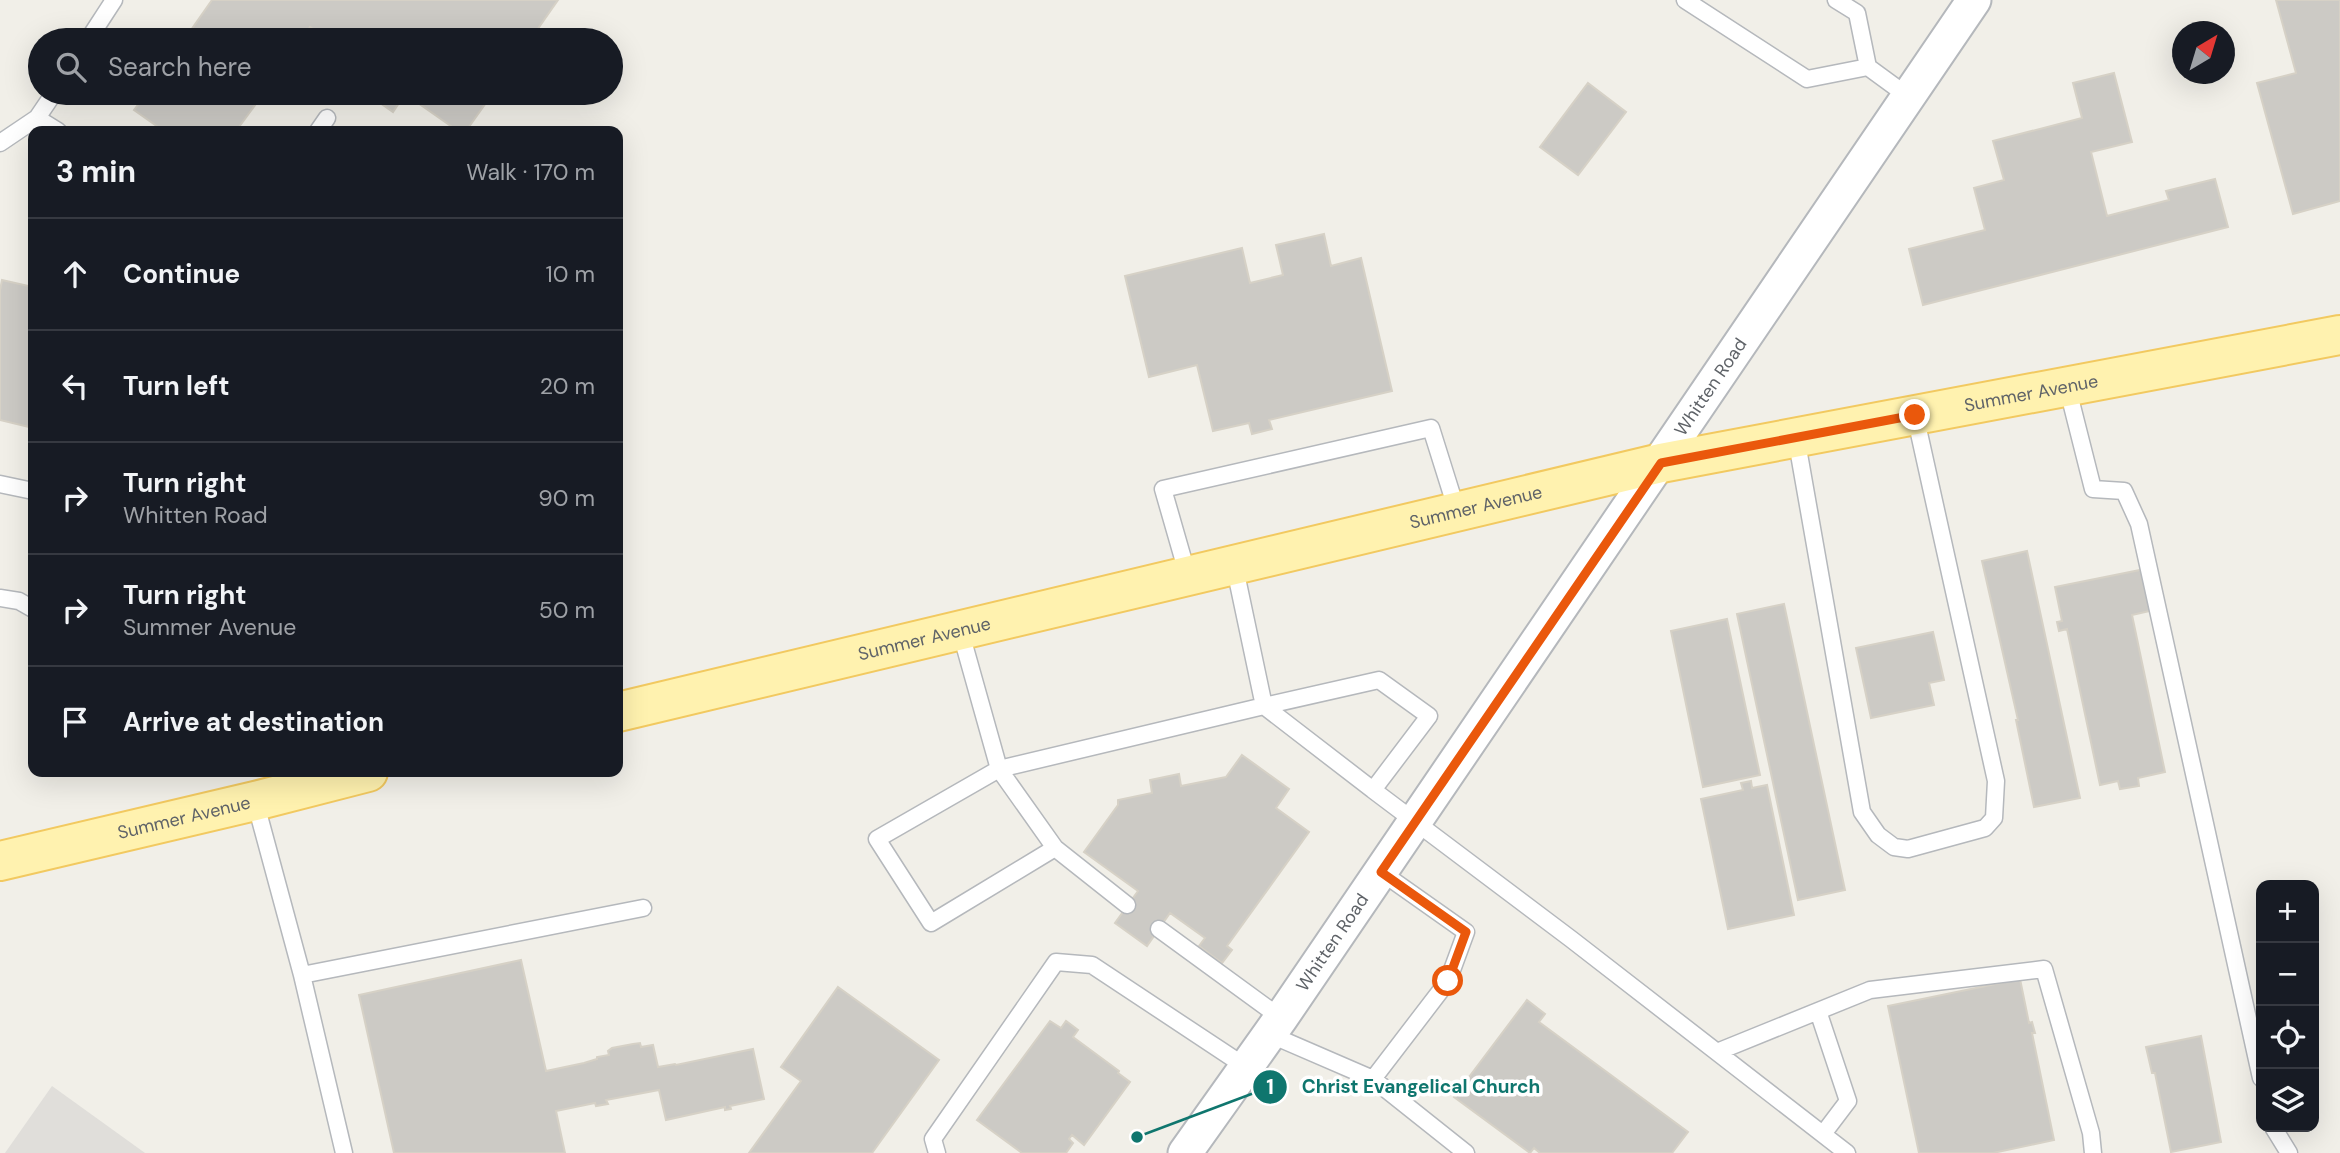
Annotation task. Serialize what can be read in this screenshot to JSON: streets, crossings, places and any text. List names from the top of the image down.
{
  "streets": {
    "main road": ["Summer Avenue"],
    "street": ["Whitten Road"]
  },
  "crossings": [
    ["Whitten Road", "Summer Avenue"]
  ],
  "places": ["Christ Evangelical Church"],
  "north": "top right",
  "page": {
    "search": "Search here",
    "heading": ["3 min", "Walk · 170 m"],
    "list": [
      ["Continue", "10 m"],
      ["Turn left", "20 m"],
      ["Turn right", "Whitten Road", "90 m"],
      ["Turn right", "Summer Avenue", "50 m"],
      "Arrive at destination"
    ],
    "map_buttons": ["+", "−"]
  }
}
